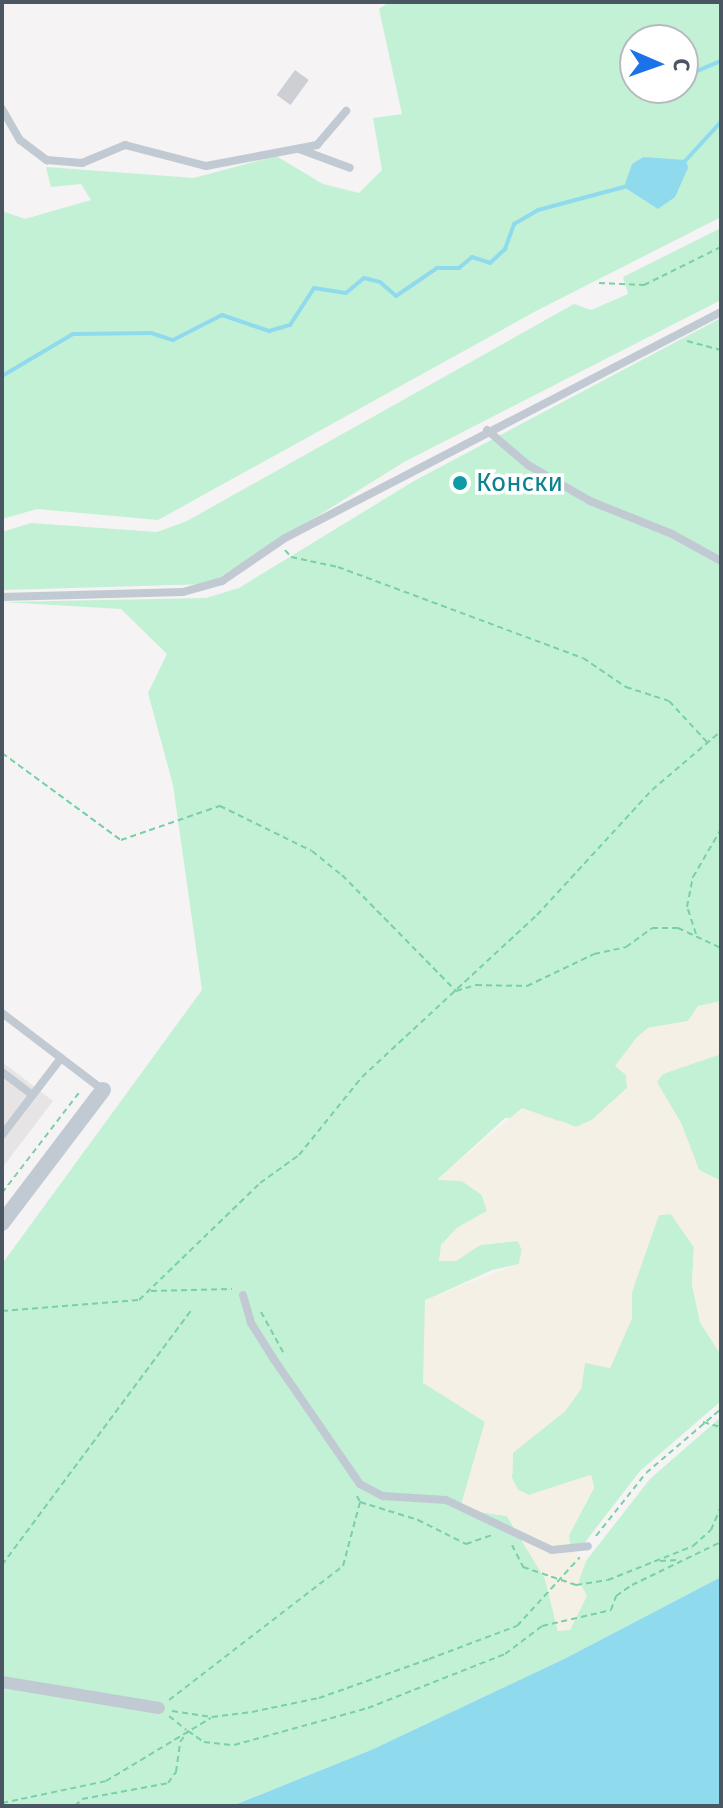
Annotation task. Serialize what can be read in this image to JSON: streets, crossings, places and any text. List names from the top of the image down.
{
  "places": ["Конски"],
  "north": "right"
}
